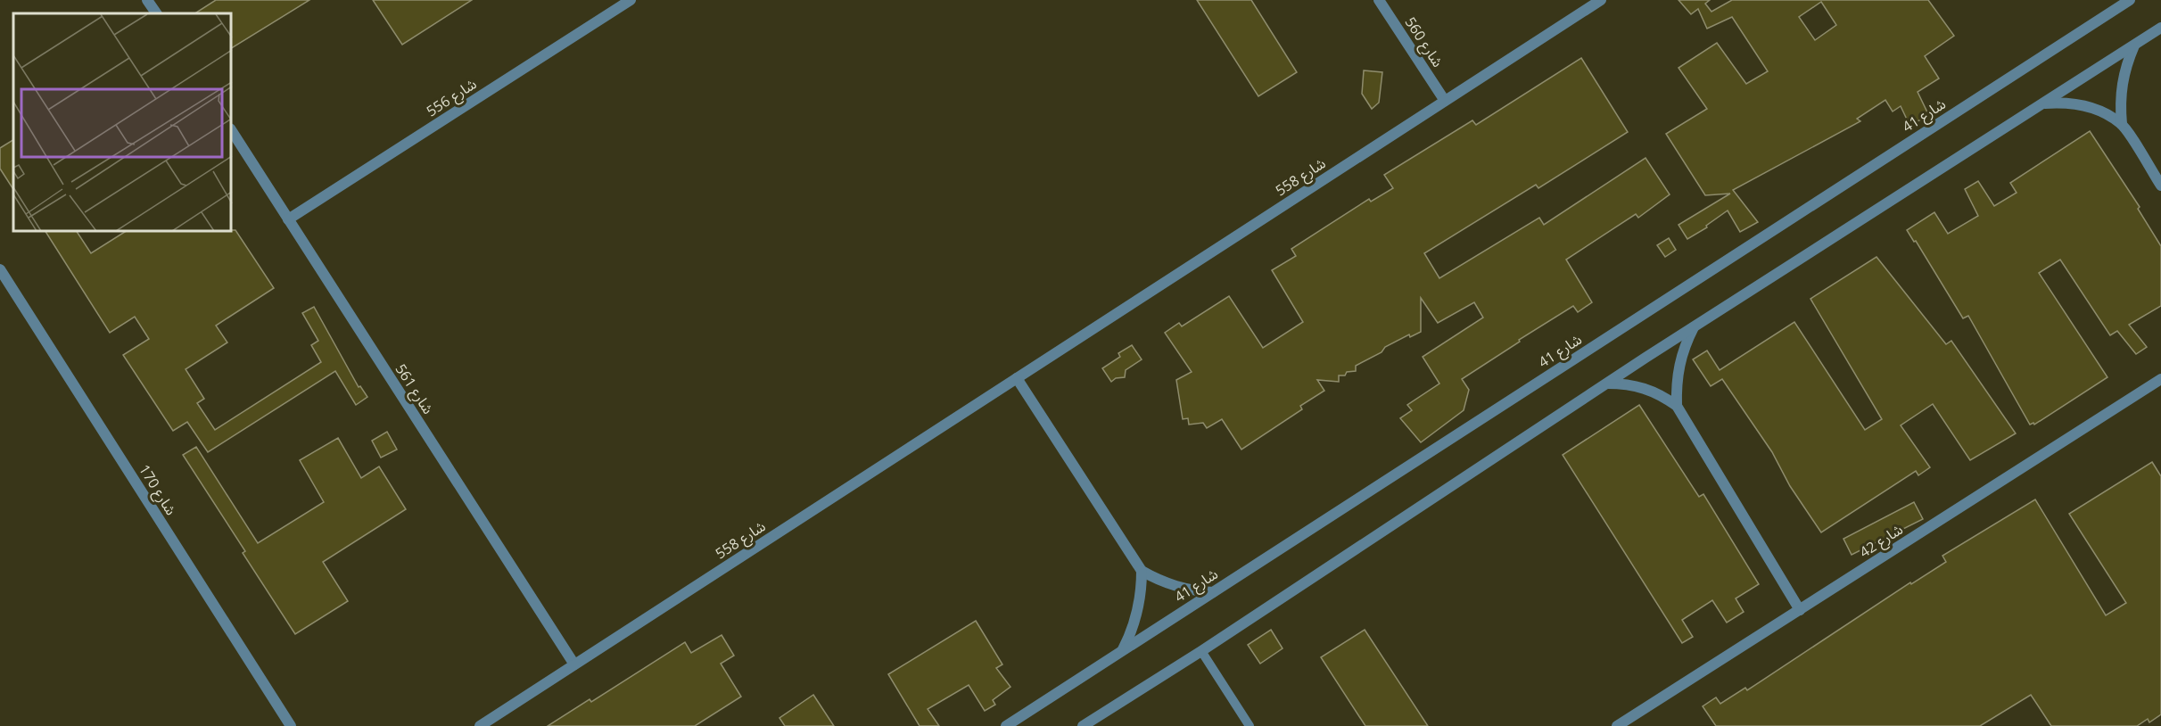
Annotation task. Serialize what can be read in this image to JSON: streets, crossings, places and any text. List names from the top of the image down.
{
  "streets": {
    "street": [
      "شارع 560",
      "شارع 556",
      "شارع 41",
      "شارع 558",
      "شارع 561",
      "شارع 170",
      "شارع 42"
    ]
  },
  "crossings": [
    ["شارع 560", "شارع 558"],
    ["شارع 556", "شارع 561"],
    ["شارع 558", "شارع 561"]
  ]
}
